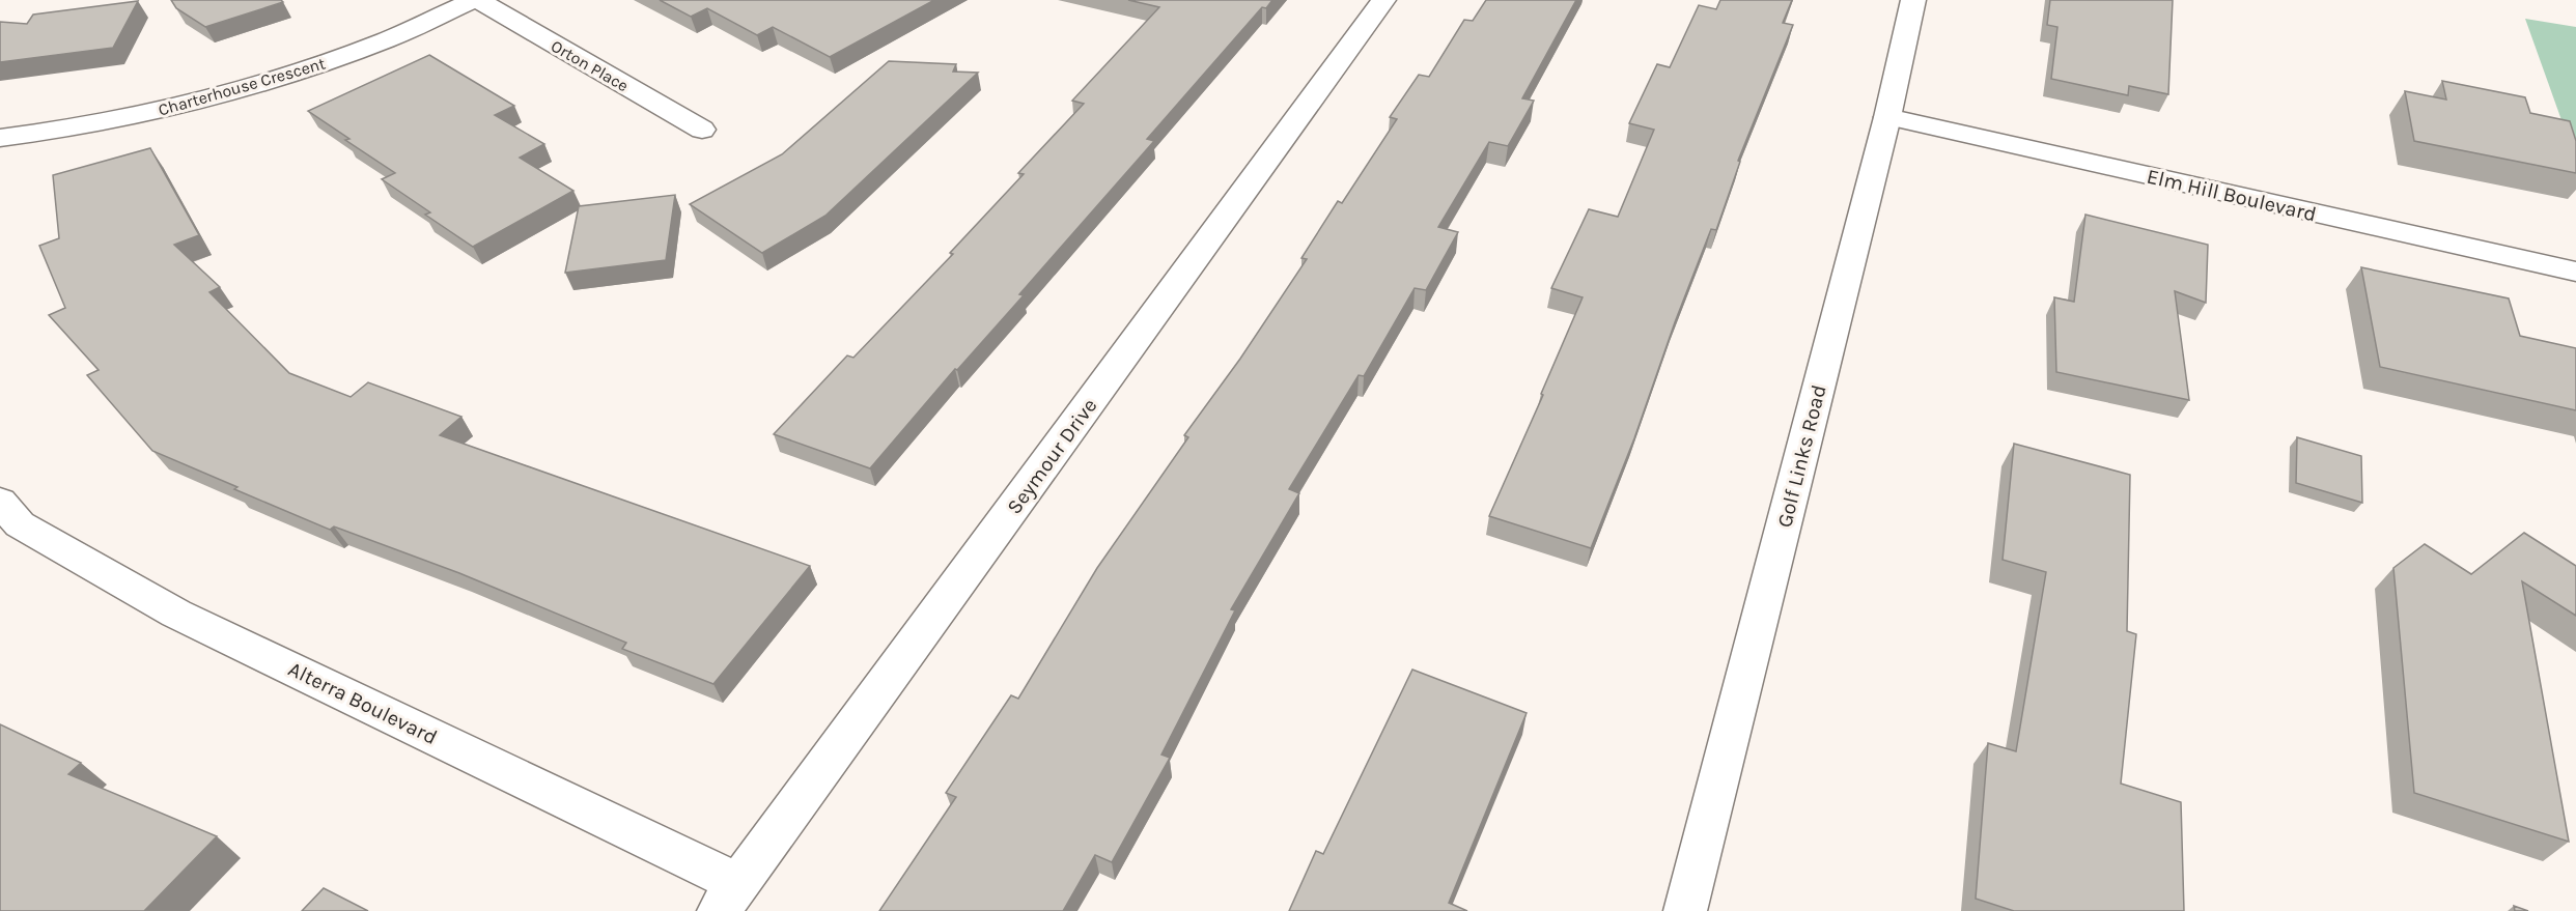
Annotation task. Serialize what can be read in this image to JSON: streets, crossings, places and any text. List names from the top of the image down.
{
  "streets": {
    "street": [
      "Orton Place",
      "Charterhouse Crescent",
      "Elm Hill Boulevard",
      "Seymour Drive",
      "Golf Links Road",
      "Alterra Boulevard"
    ]
  },
  "crossings": [
    ["Orton Place", "Charterhouse Crescent"],
    ["Elm Hill Boulevard", "Golf Links Road"],
    ["Seymour Drive", "Alterra Boulevard"]
  ]
}
